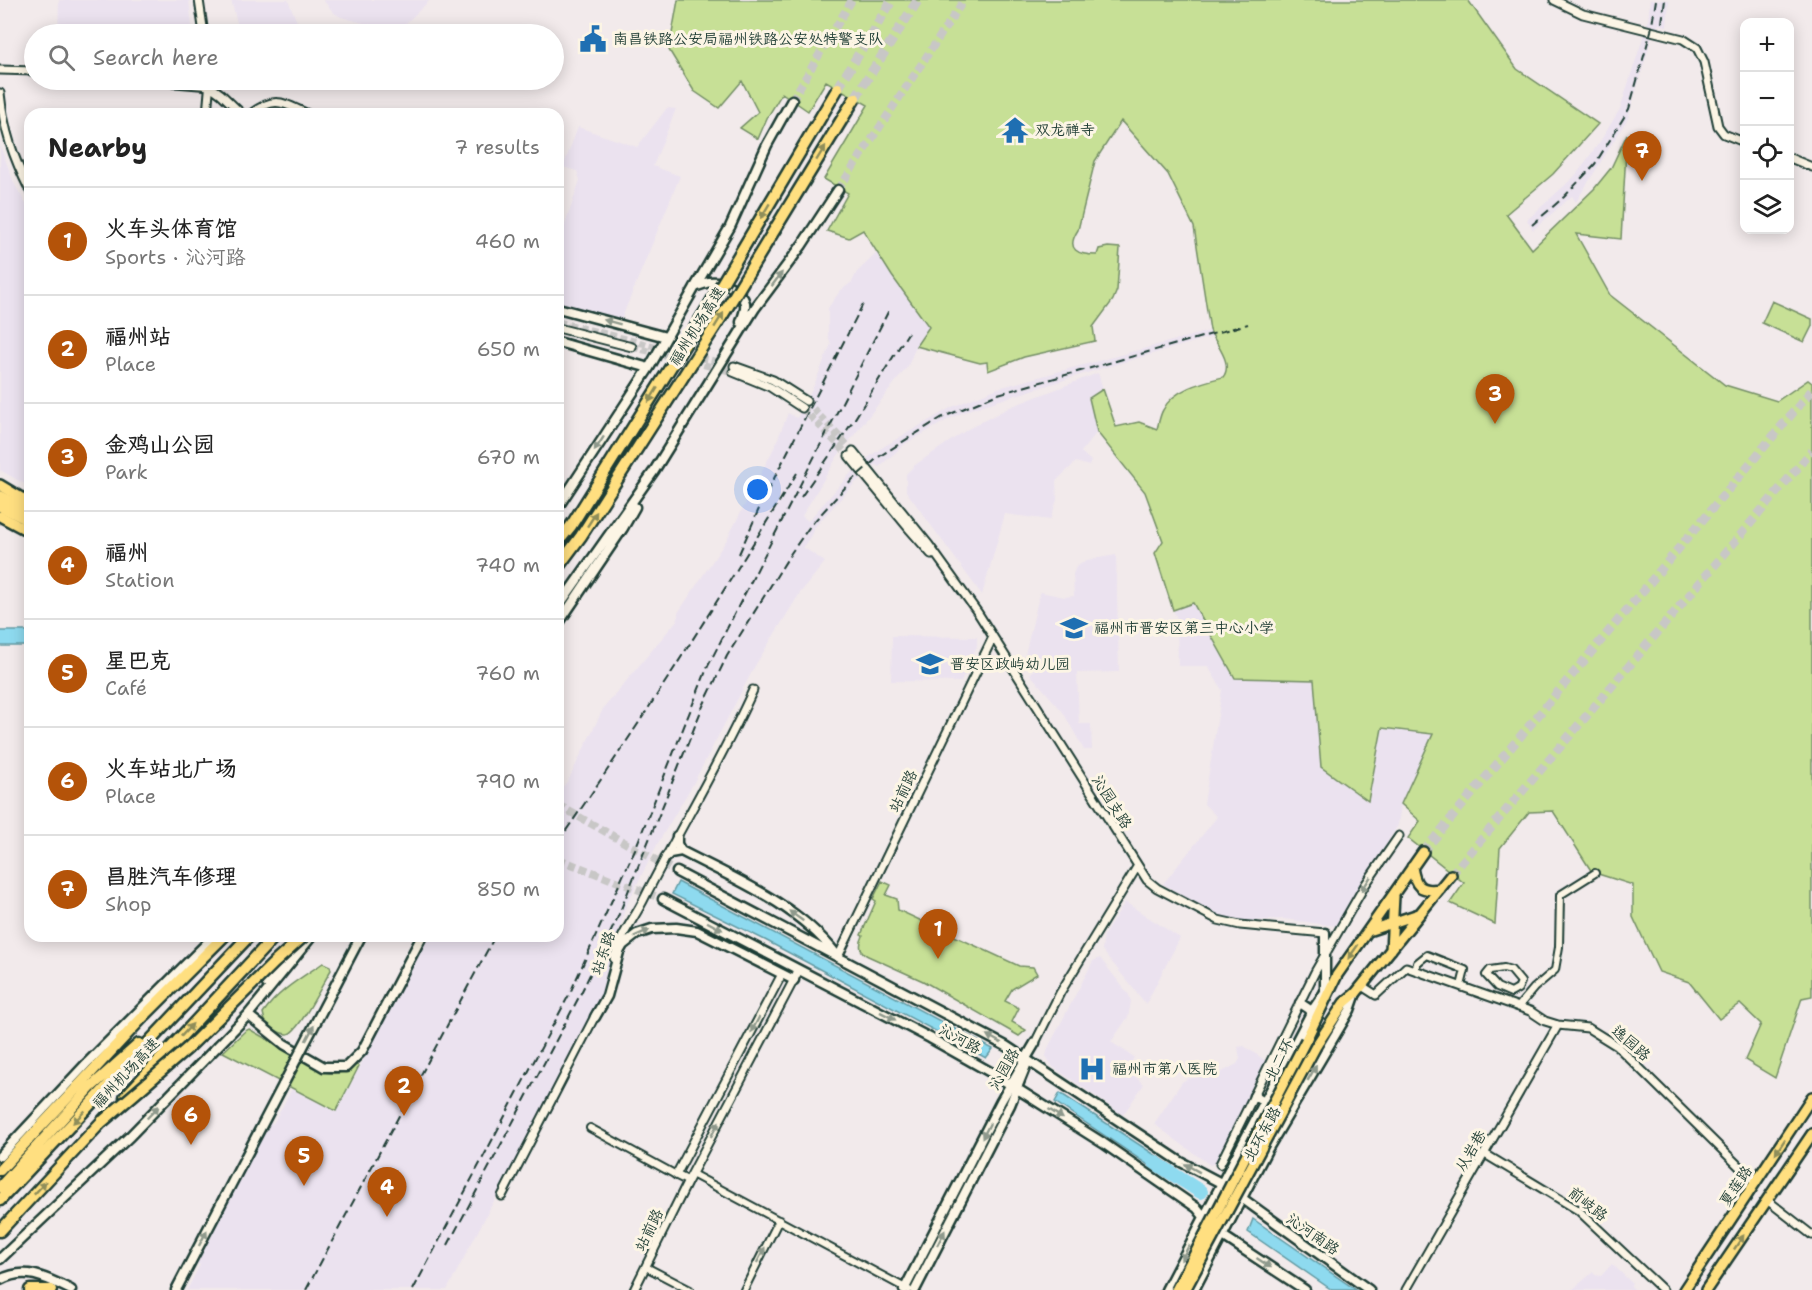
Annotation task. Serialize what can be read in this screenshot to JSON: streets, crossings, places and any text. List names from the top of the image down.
{
  "streets": {
    "highway": ["福州机场高速"],
    "main road": [
      "沁河路",
      "北二环",
      "沁园路",
      "北环东路",
      "夏莲路",
      "沁河南路"
    ],
    "street": [
      "站前路",
      "沁园支路",
      "站东路",
      "逸园路",
      "从岩巷",
      "前岐路"
    ]
  },
  "crossings": [
    ["站前路", "沁园支路"],
    ["站前路", "沁河路"],
    ["沁园支路", "沁园路"],
    ["沁河路", "沁园路"],
    ["沁河路", "北环东路"],
    ["沁河路", "沁河南路"],
    ["逸园路", "从岩巷"],
    ["逸园路", "夏莲路"],
    ["北二环", "北环东路"],
    ["北环东路", "沁河南路"],
    ["从岩巷", "前岐路"]
  ],
  "one_way": ["沁园路"],
  "places": {
    "public building": ["南昌铁路公安局福州铁路公安处特警支队"],
    "temple": ["双龙禅寺"],
    "school or university": ["福州市晋安区第三中心小学", "晋安区政屿幼儿园"],
    "hospital": ["福州市第八医院"]
  },
  "page": {
    "map_buttons": ["+", "−"],
    "search": "Search here",
    "heading": ["Nearby", "7 results"],
    "pins": [
      "7",
      "3",
      "1",
      "2",
      "6",
      "5",
      "4"
    ],
    "list": [
      {
        "mark": "1",
        "name": "火车头体育馆",
        "note": "Sports · 沁河路",
        "value": "460 m"
      },
      {
        "mark": "2",
        "name": "福州站",
        "note": "Place",
        "value": "650 m"
      },
      {
        "mark": "3",
        "name": "金鸡山公园",
        "note": "Park",
        "value": "670 m"
      },
      {
        "mark": "4",
        "name": "福州",
        "note": "Station",
        "value": "740 m"
      },
      {
        "mark": "5",
        "name": "星巴克",
        "note": "Café",
        "value": "760 m"
      },
      {
        "mark": "6",
        "name": "火车站北广场",
        "note": "Place",
        "value": "790 m"
      },
      {
        "mark": "7",
        "name": "昌胜汽车修理",
        "note": "Shop",
        "value": "850 m"
      }
    ]
  }
}
